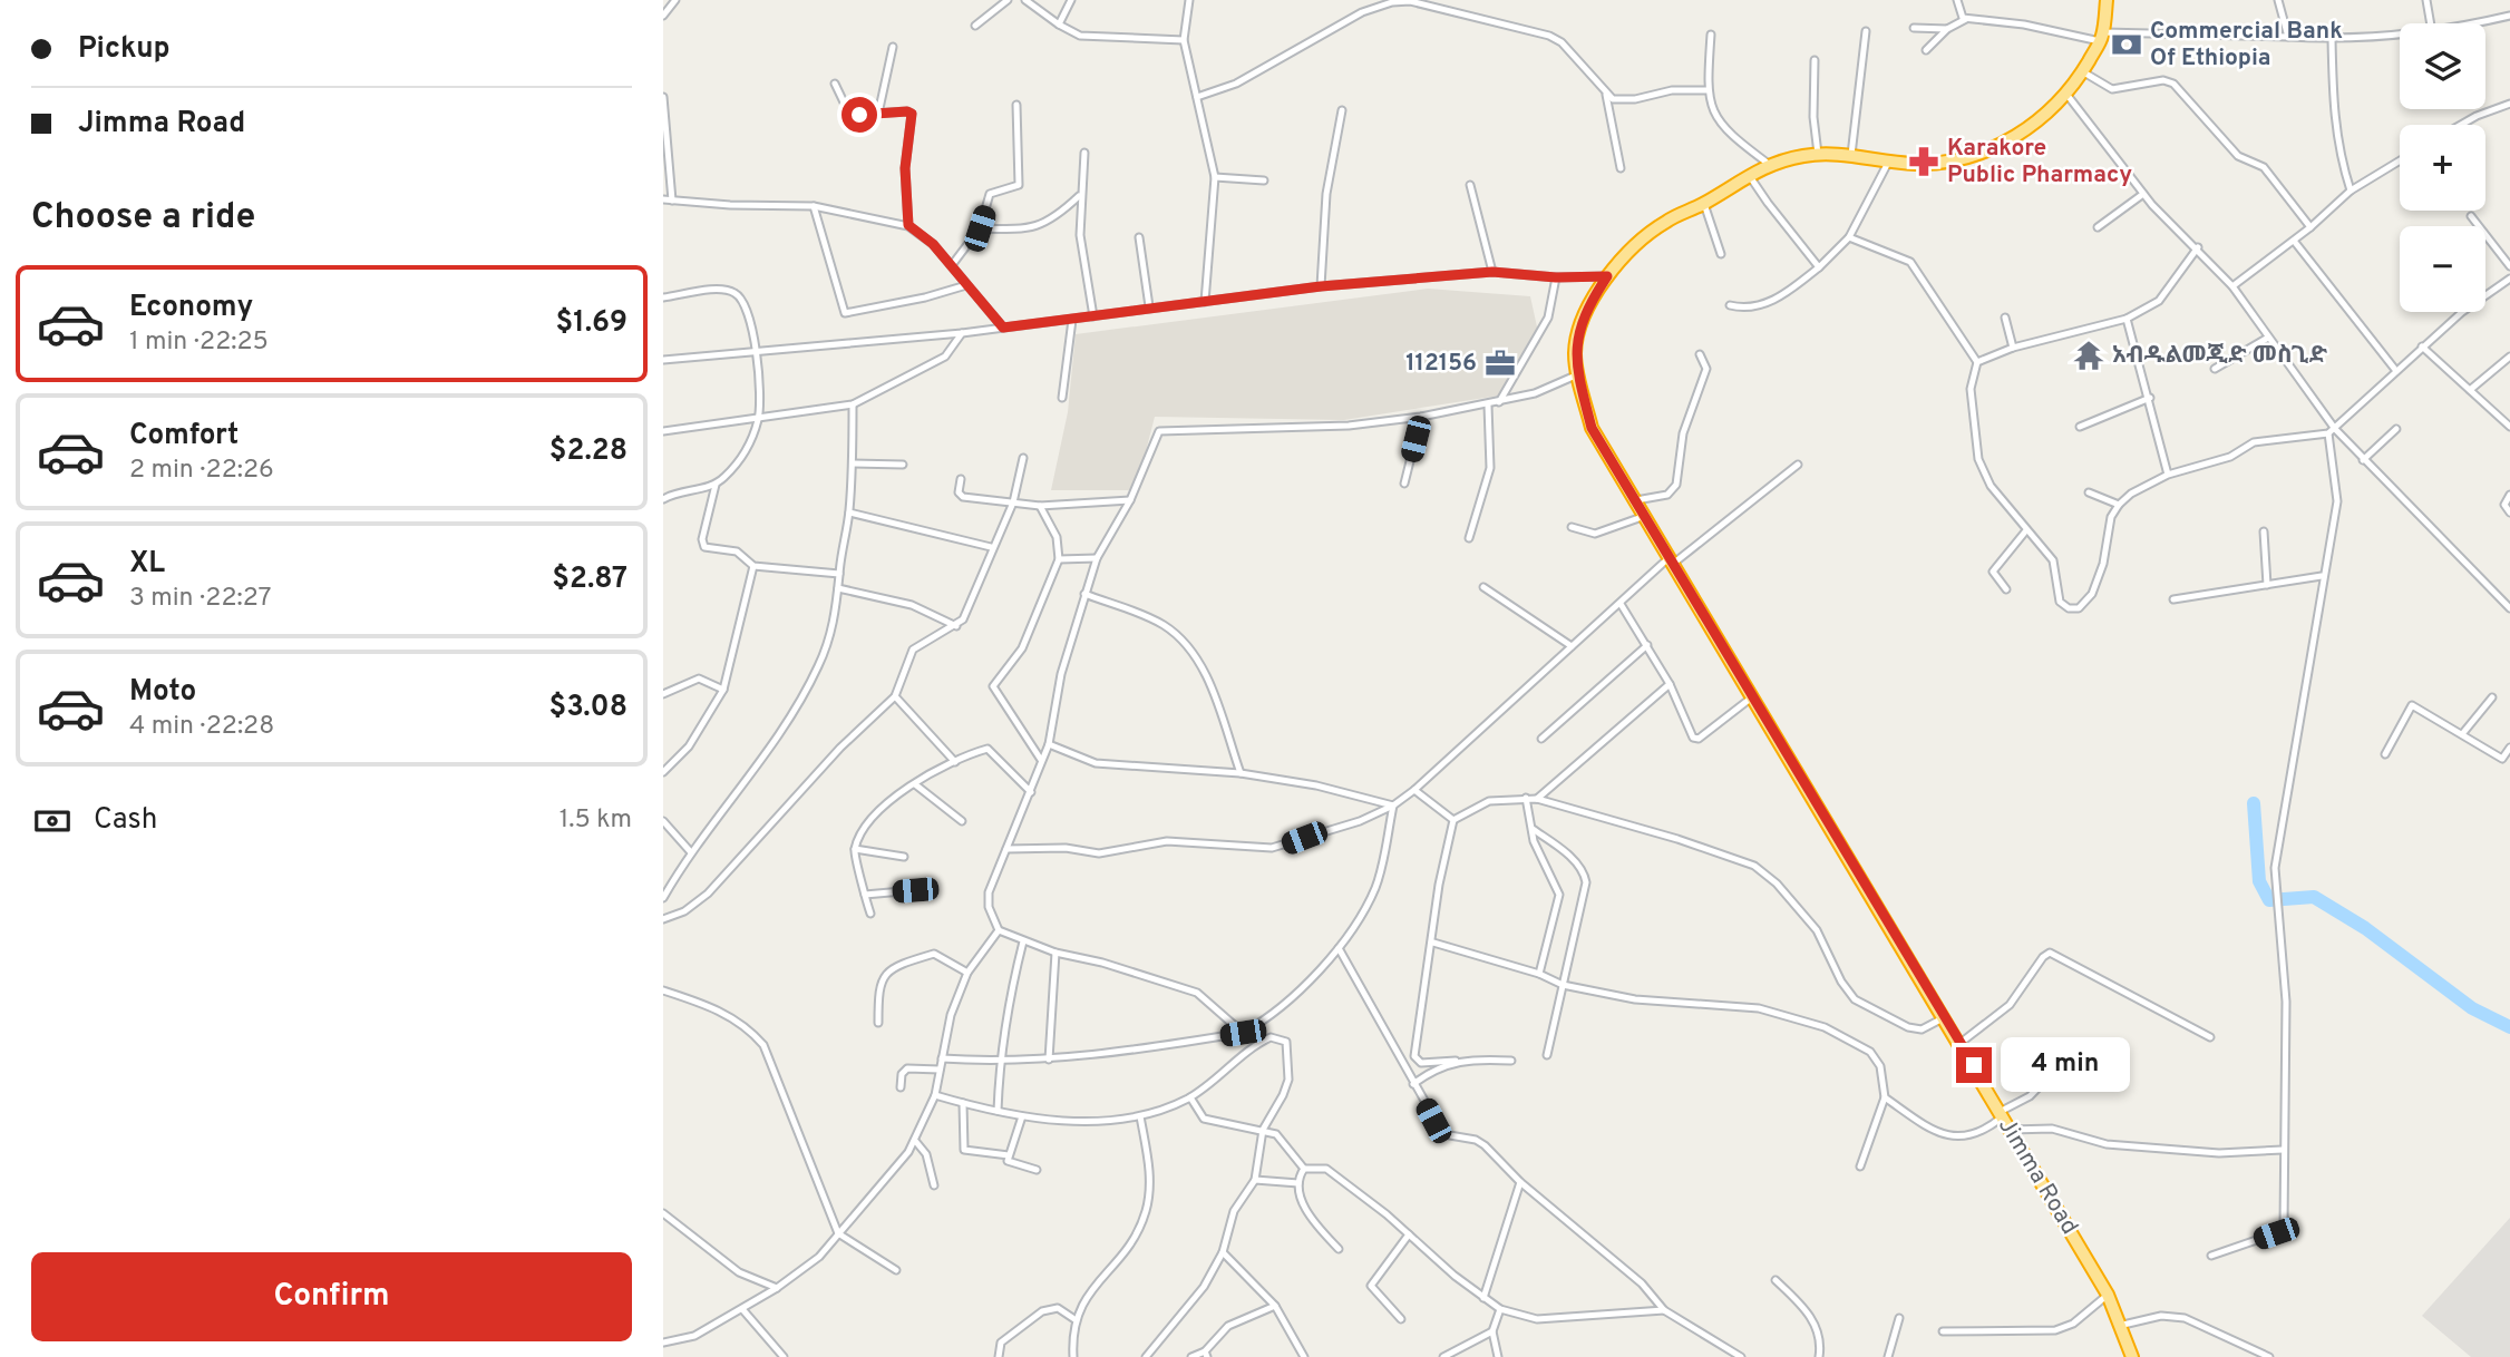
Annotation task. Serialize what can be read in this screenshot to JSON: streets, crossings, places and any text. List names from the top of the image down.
{
  "streets": {
    "highway": ["Jimma Road"]
  },
  "places": {
    "bank": ["Commercial Bank Of Ethiopia"],
    "pharmacy": ["Karakore Public Pharmacy"],
    "temple": ["አብዱልመጂድ መስጊድ"],
    "office": ["112156"]
  },
  "page": {
    "banner": ["Pickup", "Jimma Road"],
    "map_buttons": ["+", "−"],
    "heading": "Choose a ride",
    "list": [
      {
        "name": "Economy",
        "note": "1 min · 22:25",
        "value": "$1.69"
      },
      {
        "name": "Comfort",
        "note": "2 min · 22:26",
        "value": "$2.28"
      },
      {
        "name": "XL",
        "note": "3 min · 22:27",
        "value": "$2.87"
      },
      {
        "name": "Moto",
        "note": "4 min · 22:28",
        "value": "$3.08"
      }
    ],
    "pay": ["Cash", "1.5 km"],
    "bubble": "4 min",
    "buttons": "Confirm"
  }
}
